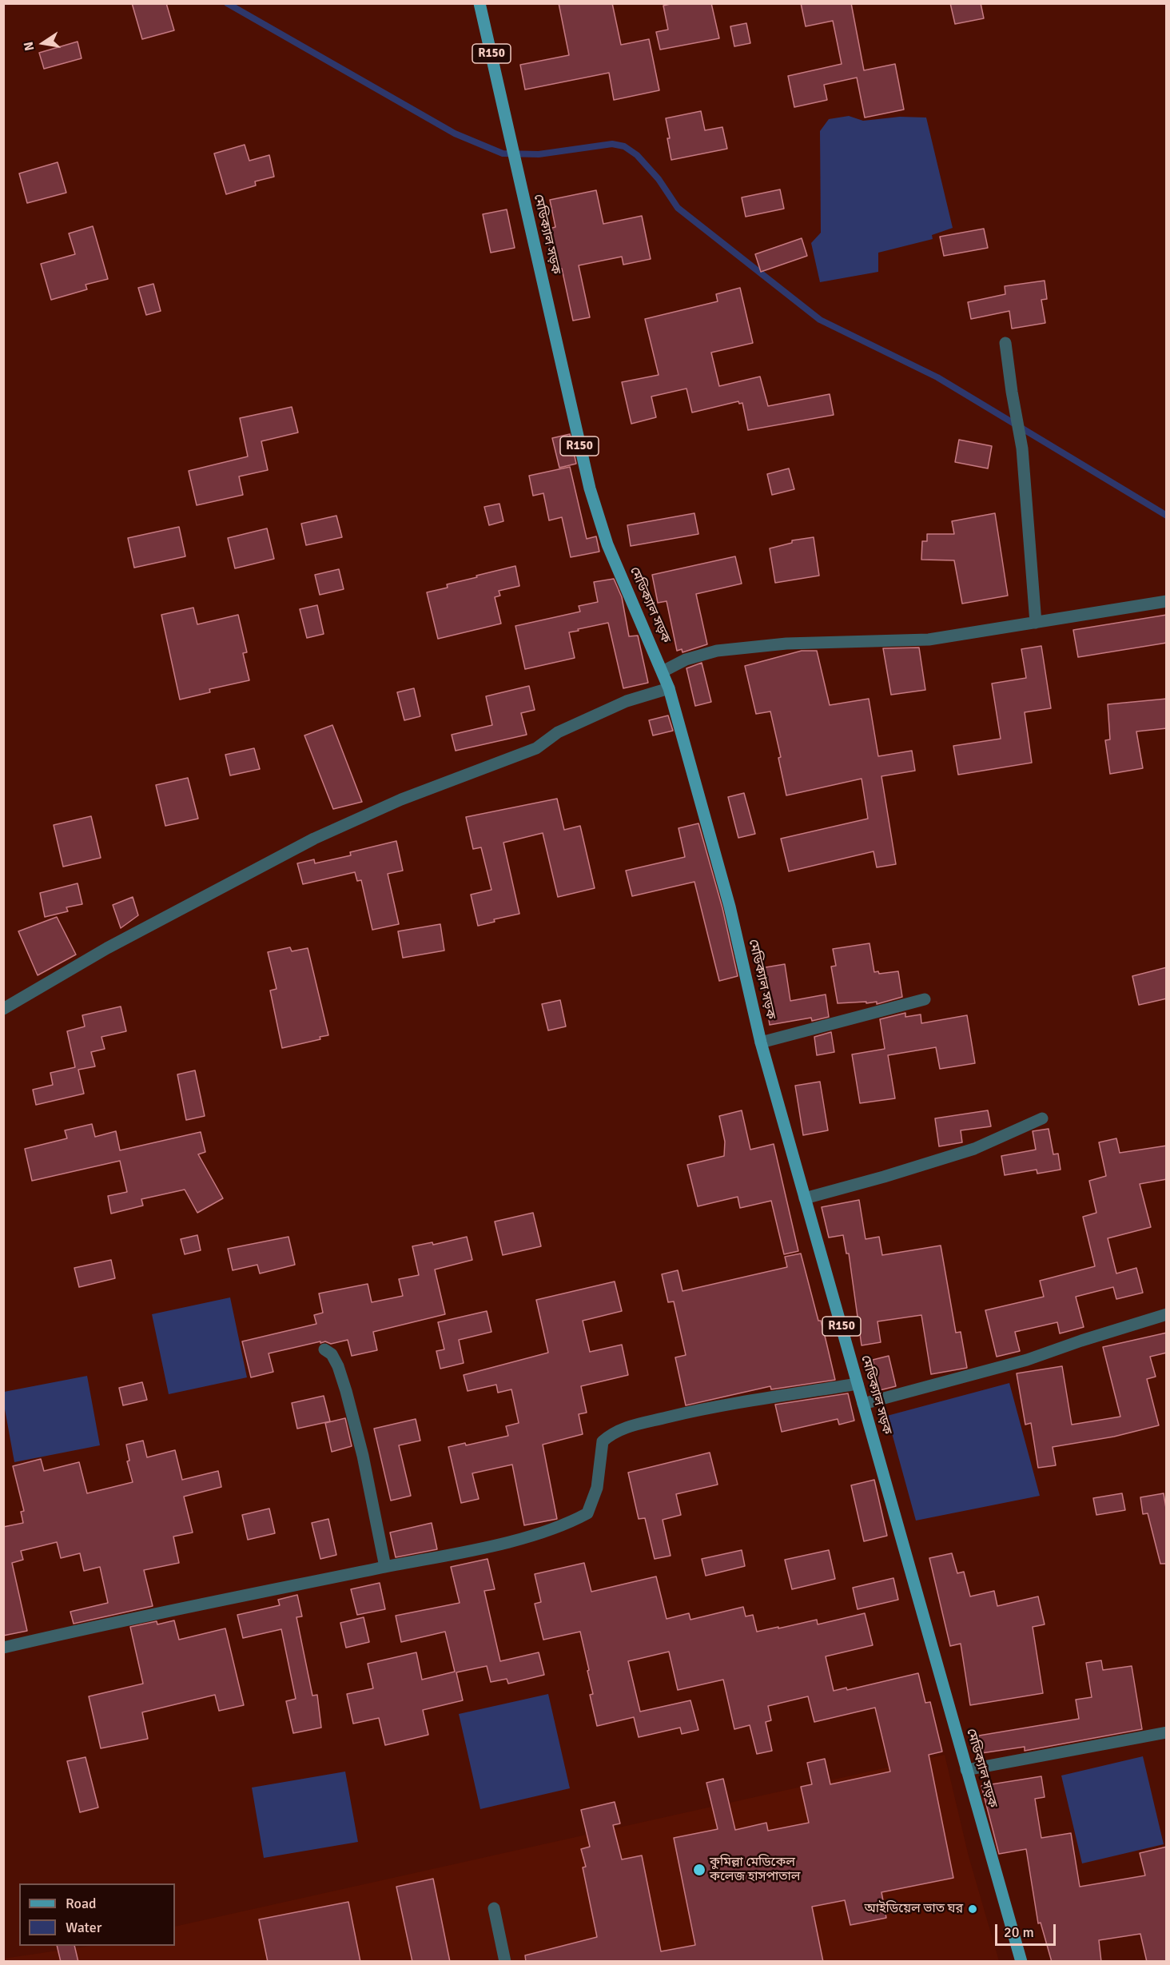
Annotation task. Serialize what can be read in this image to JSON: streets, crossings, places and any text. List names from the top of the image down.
{
  "streets": {
    "main road": ["R150", "মেডিক্যাল সড়ক"]
  },
  "places": ["কুমিল্লা মেডিকেল কলেজ হাসপাতাল", "আইডিয়েল ভাত ঘর"],
  "legend": ["Road", "Water"],
  "scale_bar": "20 m",
  "north": "left"
}
